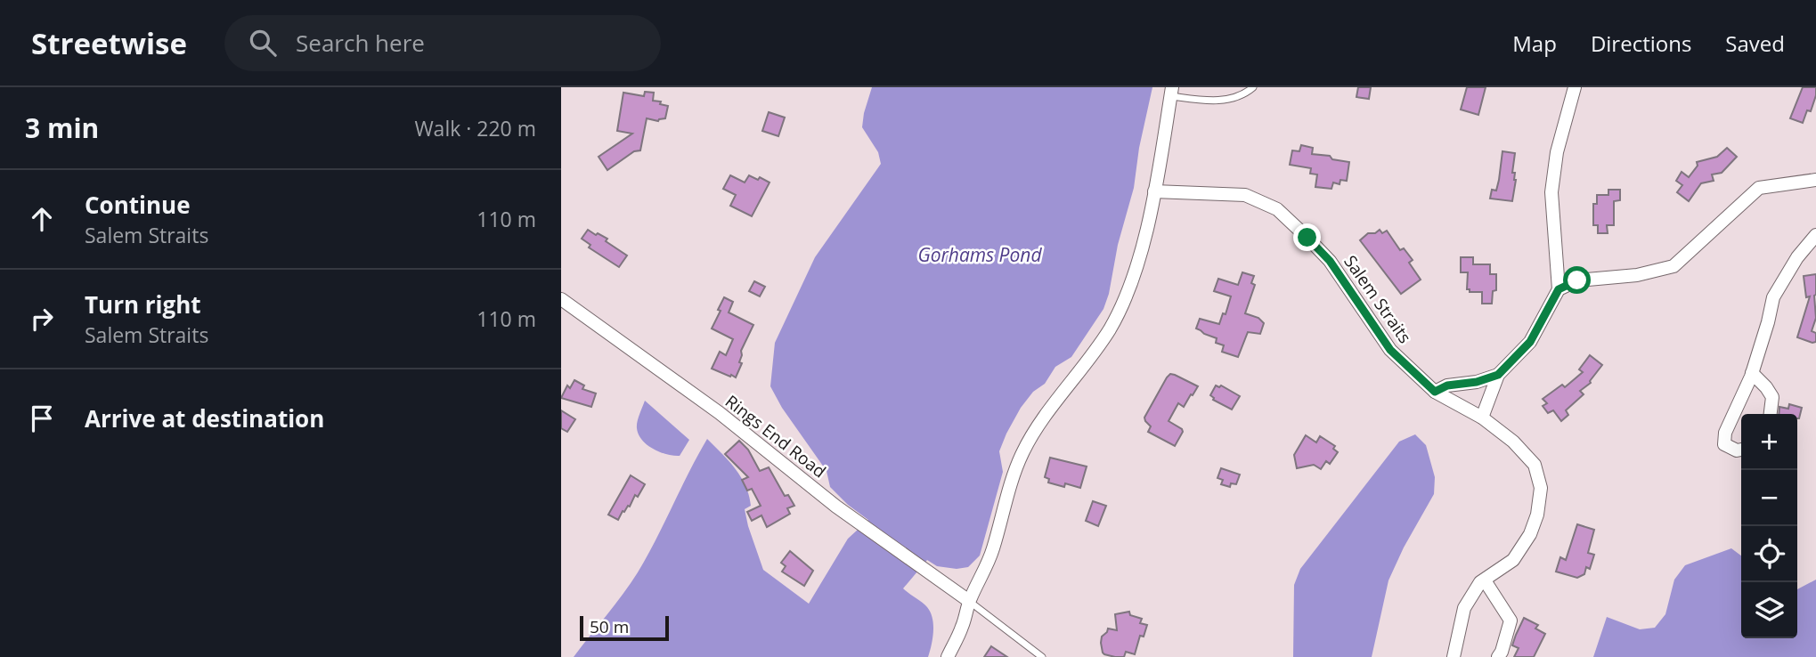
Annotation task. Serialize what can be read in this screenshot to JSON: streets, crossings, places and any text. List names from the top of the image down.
{
  "streets": {
    "street": ["Salem Straits", "Rings End Road"]
  },
  "water": ["Gorhams Pond"],
  "scale_bar": "50 m",
  "page": {
    "header": "Streetwise",
    "search": "Search here",
    "nav": ["Map", "Directions", "Saved"],
    "heading": ["3 min", "Walk · 220 m"],
    "list": [
      ["Continue", "Salem Straits", "110 m"],
      ["Turn right", "Salem Straits", "110 m"],
      "Arrive at destination"
    ],
    "map_buttons": ["+", "−"],
    "scale": "50 m"
  }
}
